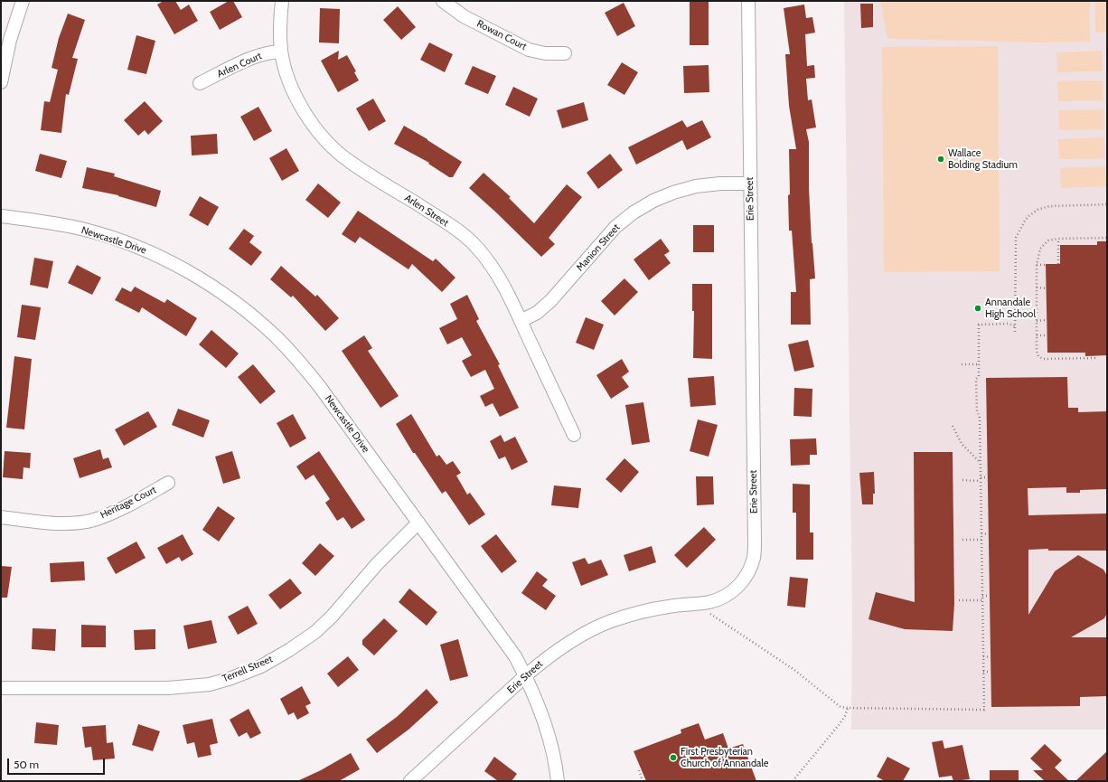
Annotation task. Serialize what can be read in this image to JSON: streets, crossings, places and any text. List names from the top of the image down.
{
  "streets": {
    "street": [
      "Rowan Court",
      "Arlen Court",
      "Erie Street",
      "Arlen Street",
      "Newcastle Drive",
      "Manion Street",
      "Heritage Court",
      "Terrell Street"
    ]
  },
  "crossings": [
    ["Arlen Court", "Arlen Street"],
    ["Erie Street", "Newcastle Drive"],
    ["Erie Street", "Manion Street"],
    ["Arlen Street", "Manion Street"],
    ["Newcastle Drive", "Terrell Street"]
  ],
  "places": ["Wallace Bolding Stadium", "Annandale High School", "First Presbyterian Church of Annandale"],
  "scale_bar": "50 m"
}
